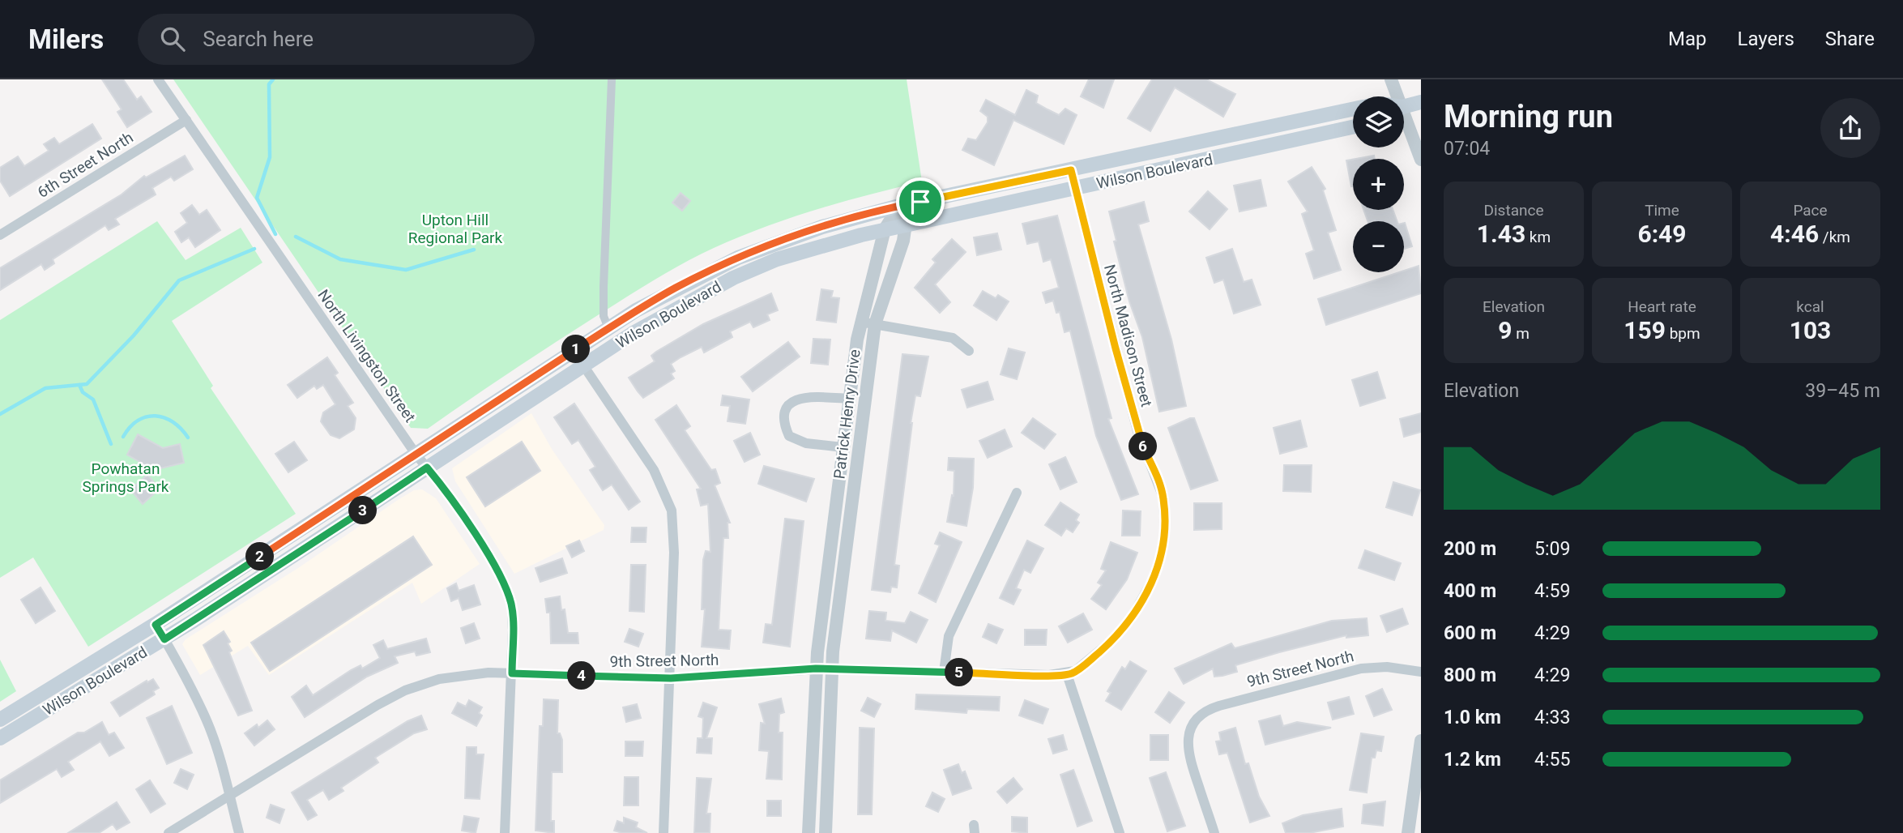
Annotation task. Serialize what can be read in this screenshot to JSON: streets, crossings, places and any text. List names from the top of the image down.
{
  "streets": {
    "main road": ["Wilson Boulevard"],
    "street": [
      "6th Street North",
      "North Madison Street",
      "North Livingston Street",
      "Patrick Henry Drive",
      "9th Street North"
    ]
  },
  "crossings": [
    ["6th Street North", "North Livingston Street"],
    ["Wilson Boulevard", "North Madison Street"],
    ["Wilson Boulevard", "North Livingston Street"],
    ["Wilson Boulevard", "Patrick Henry Drive"],
    ["North Madison Street", "9th Street North"],
    ["North Livingston Street", "9th Street North"],
    ["Patrick Henry Drive", "9th Street North"]
  ],
  "parks": ["Upton Hill Regional Park", "Powhatan Springs Park"],
  "page": {
    "header": "Milers",
    "search": "Search here",
    "nav": ["Map", "Layers", "Share"],
    "heading": ["Morning run", "07:04"],
    "map_buttons": ["+", "−"],
    "stats": [
      ["Distance", "1.43 km"],
      ["Time", "6:49"],
      ["Pace", "4:46 /km"],
      ["Elevation", "9 m"],
      ["Heart rate", "159 bpm"],
      ["kcal", "103"]
    ],
    "pins": [
      "1",
      "6",
      "3",
      "2",
      "5",
      "4"
    ],
    "chart": ["Elevation", "39–45 m"],
    "list": [
      {
        "name": "200 m",
        "note": "5:09"
      },
      {
        "name": "400 m",
        "note": "4:59"
      },
      {
        "name": "600 m",
        "note": "4:29"
      },
      {
        "name": "800 m",
        "note": "4:29"
      },
      {
        "name": "1.0 km",
        "note": "4:33"
      },
      {
        "name": "1.2 km",
        "note": "4:55"
      }
    ]
  }
}
